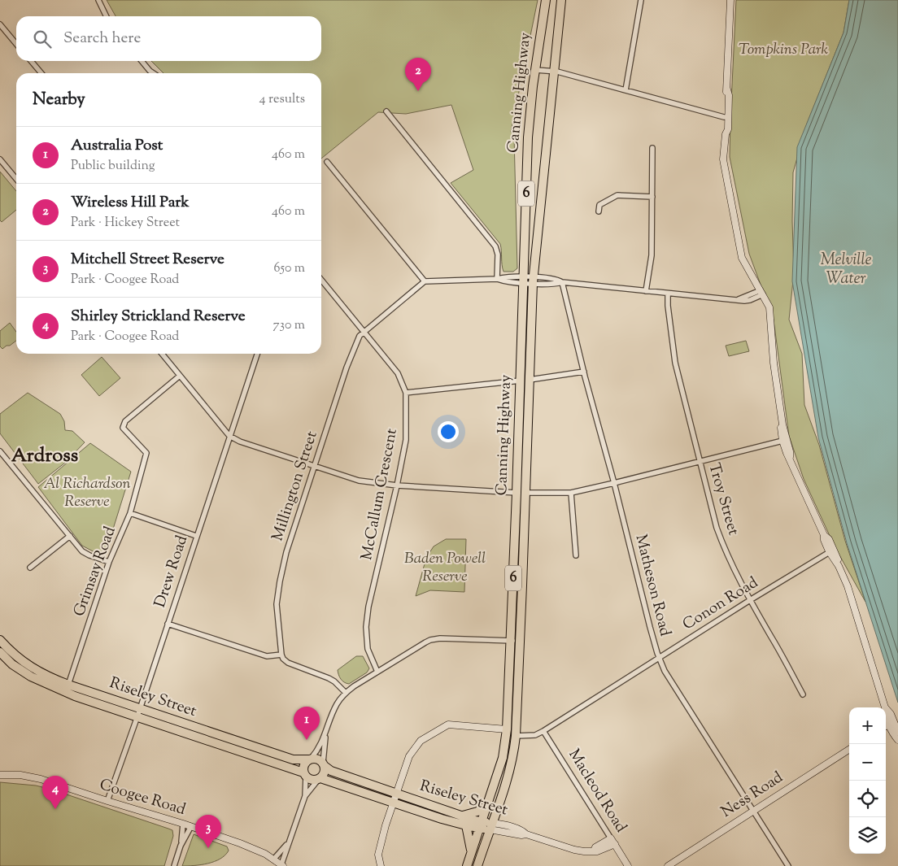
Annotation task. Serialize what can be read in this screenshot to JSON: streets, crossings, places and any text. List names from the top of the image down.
{
  "streets": {
    "highway": ["Canning Highway", "6", "Riseley Street"],
    "street": [
      "Millington Street",
      "McCallum Crescent",
      "Troy Street",
      "Grimsay Road",
      "Drew Road",
      "Matheson Road",
      "Conon Road",
      "Macleod Road",
      "Ness Road",
      "Coogee Road"
    ]
  },
  "crossings": [
    ["Canning Highway", "Conon Road"],
    ["Canning Highway", "Riseley Street"],
    ["Millington Street", "McCallum Crescent"],
    ["Troy Street", "Conon Road"],
    ["Grimsay Road", "Riseley Street"],
    ["Drew Road", "Riseley Street"],
    ["Drew Road", "Coogee Road"],
    ["Matheson Road", "Conon Road"],
    ["Matheson Road", "Ness Road"],
    ["Conon Road", "Macleod Road"],
    ["Riseley Street", "Macleod Road"]
  ],
  "districts": ["Ardross"],
  "water": ["Melville Water"],
  "parks": ["Tompkins Park", "Al Richardson Reserve", "Baden Powell Reserve"],
  "page": {
    "search": "Search here",
    "pins": [
      "2",
      "1",
      "4",
      "3"
    ],
    "heading": ["Nearby", "4 results"],
    "list": [
      {
        "mark": "1",
        "name": "Australia Post",
        "note": "Public building",
        "value": "460 m"
      },
      {
        "mark": "2",
        "name": "Wireless Hill Park",
        "note": "Park · Hickey Street",
        "value": "460 m"
      },
      {
        "mark": "3",
        "name": "Mitchell Street Reserve",
        "note": "Park · Coogee Road",
        "value": "650 m"
      },
      {
        "mark": "4",
        "name": "Shirley Strickland Reserve",
        "note": "Park · Coogee Road",
        "value": "730 m"
      }
    ],
    "map_buttons": ["+", "−"]
  }
}
